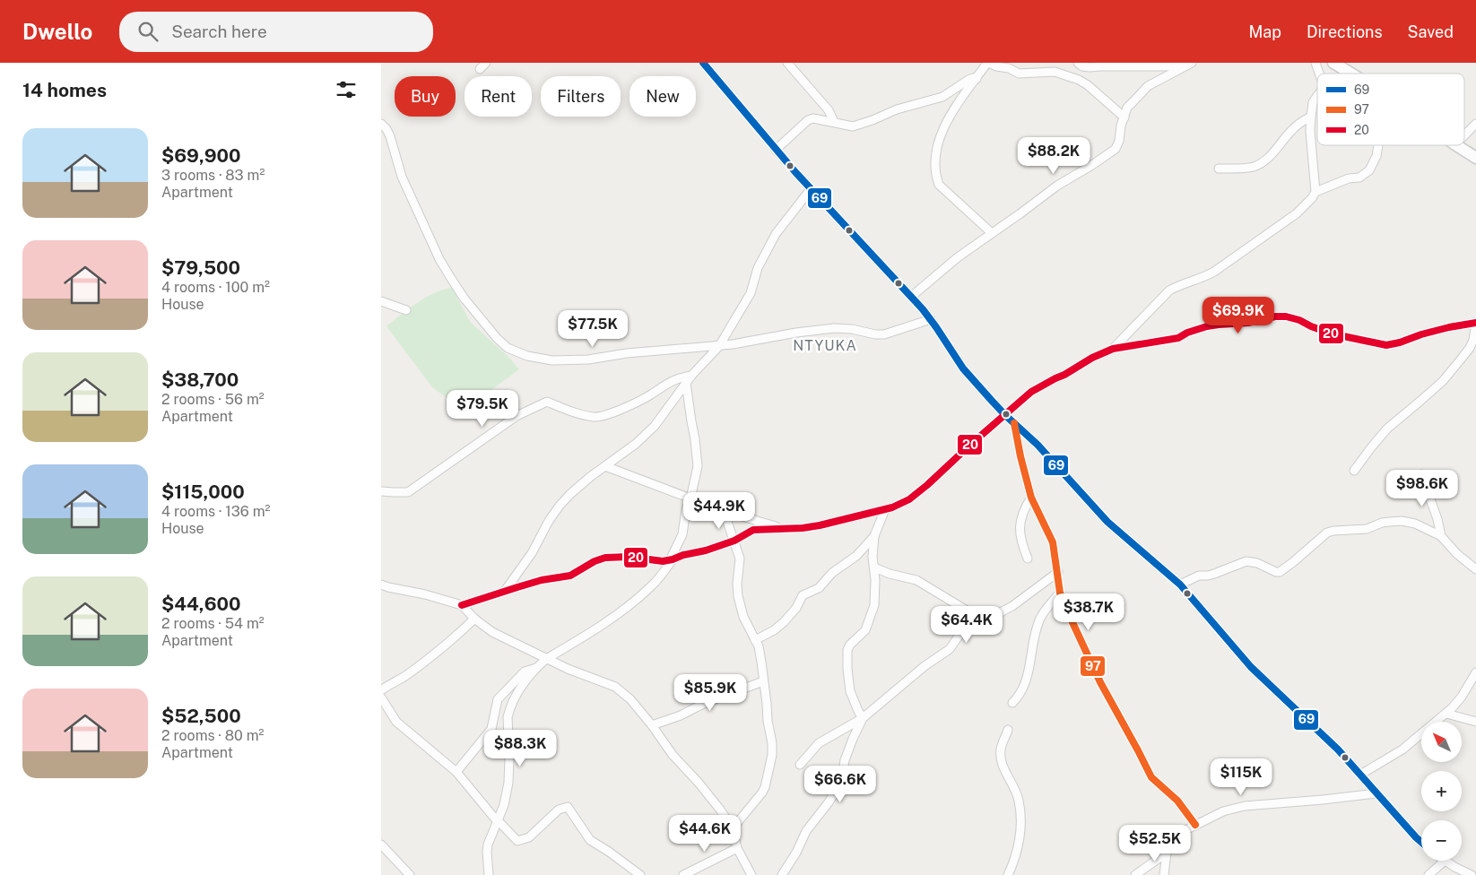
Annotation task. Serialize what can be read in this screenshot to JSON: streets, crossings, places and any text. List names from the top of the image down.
{
  "districts": ["NTYUKA"],
  "lines": ["transit line 69", "transit line 20", "transit line 97"],
  "legend": ["69", "97", "20"],
  "north": "top left",
  "page": {
    "header": "Dwello",
    "search": "Search here",
    "nav": ["Map", "Directions", "Saved"],
    "heading": "14 homes",
    "chip": [
      "Buy",
      "Rent",
      "Filters",
      "New"
    ],
    "list": [
      {
        "name": "$69,900",
        "note": "3 rooms · 83 m² · Apartment"
      },
      {
        "name": "$79,500",
        "note": "4 rooms · 100 m² · House"
      },
      {
        "name": "$38,700",
        "note": "2 rooms · 56 m² · Apartment"
      },
      {
        "name": "$115,000",
        "note": "4 rooms · 136 m² · House"
      },
      {
        "name": "$44,600",
        "note": "2 rooms · 54 m² · Apartment"
      },
      {
        "name": "$52,500",
        "note": "2 rooms · 80 m² · Apartment"
      }
    ],
    "price": [
      "$88.2K",
      "$69.9K",
      "$77.5K",
      "$79.5K",
      "$98.6K",
      "$44.9K",
      "$38.7K",
      "$64.4K",
      "$85.9K",
      "$88.3K",
      "$115K",
      "$66.6K",
      "$44.6K",
      "$52.5K"
    ],
    "map_buttons": ["+", "−"]
  }
}
